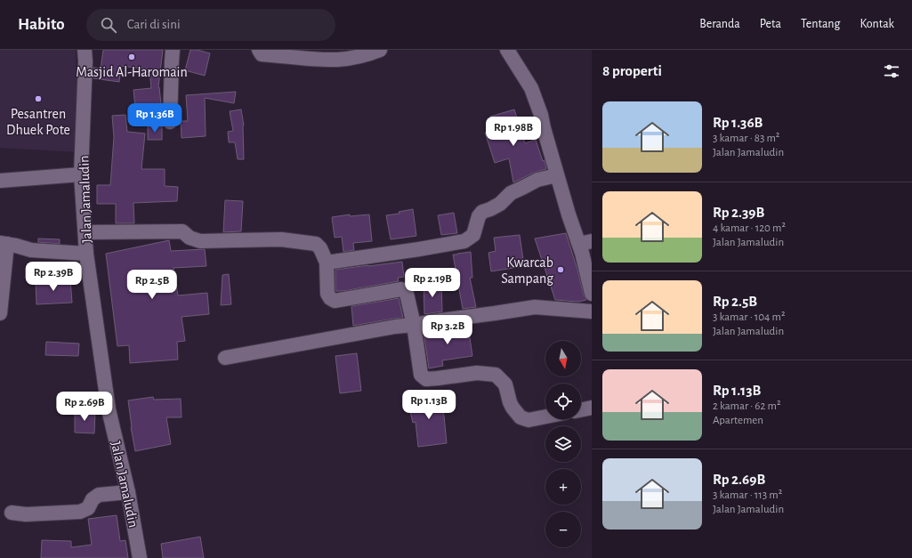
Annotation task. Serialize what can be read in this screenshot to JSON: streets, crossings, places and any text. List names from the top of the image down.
{
  "streets": {
    "street": ["Jalan Jamaludin"]
  },
  "places": ["Masjid Al-Haromain", "Pesantren Dhuek Pote", "Kwarcab Sampang"],
  "north": "bottom",
  "page": {
    "header": "Habito",
    "search": "Cari di sini",
    "nav": [
      "Beranda",
      "Peta",
      "Tentang",
      "Kontak"
    ],
    "heading": "8 properti",
    "list": [
      {
        "name": "Rp 1.36B",
        "note": "3 kamar · 83 m² · Jalan Jamaludin"
      },
      {
        "name": "Rp 2.39B",
        "note": "4 kamar · 120 m² · Jalan Jamaludin"
      },
      {
        "name": "Rp 2.5B",
        "note": "3 kamar · 104 m² · Jalan Jamaludin"
      },
      {
        "name": "Rp 1.13B",
        "note": "2 kamar · 62 m² · Apartemen"
      },
      {
        "name": "Rp 2.69B",
        "note": "3 kamar · 113 m² · Jalan Jamaludin"
      }
    ],
    "price": [
      "Rp 1.36B",
      "Rp 1.98B",
      "Rp 2.39B",
      "Rp 2.19B",
      "Rp 2.5B",
      "Rp 3.2B",
      "Rp 1.13B",
      "Rp 2.69B"
    ],
    "map_buttons": ["+", "−"]
  }
}
